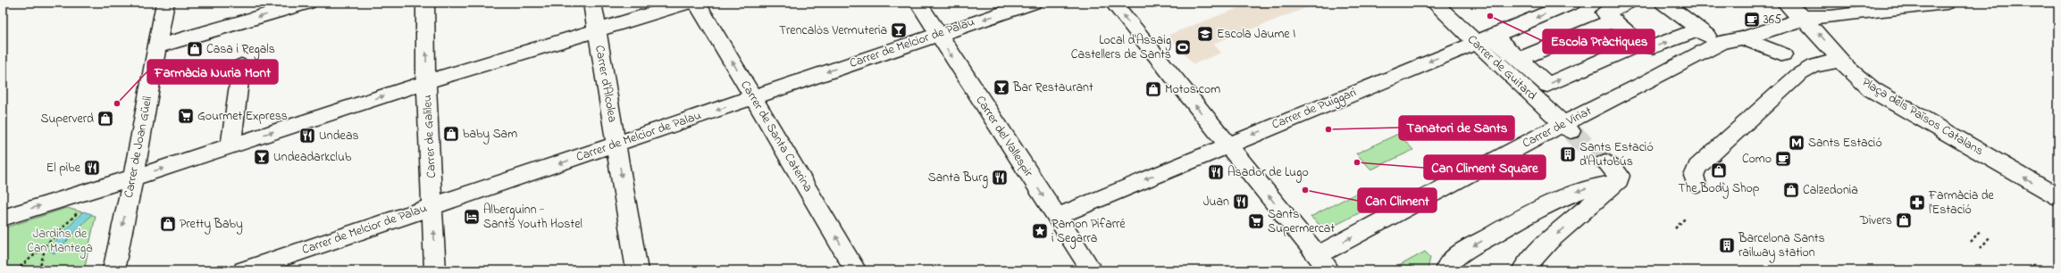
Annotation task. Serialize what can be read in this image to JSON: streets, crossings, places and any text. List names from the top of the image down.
{
  "streets": {
    "street": [
      "Carrer de Melcior de Palau",
      "Carrer de Guitard",
      "Carrer d'Alcolea",
      "Carrer de Puiggarí",
      "Plaça dels Països Catalans",
      "Carrer de Viriat",
      "Carrer de Galileu",
      "Carrer de Santa Caterina",
      "Carrer del Vallespir",
      "Carrer de Joan Güell"
    ]
  },
  "crossings": [
    ["Carrer de Melcior de Palau", "Carrer d'Alcolea"],
    ["Carrer de Melcior de Palau", "Carrer de Galileu"],
    ["Carrer de Melcior de Palau", "Carrer de Santa Caterina"],
    ["Carrer de Melcior de Palau", "Carrer del Vallespir"],
    ["Carrer de Guitard", "Carrer de Puiggarí"],
    ["Carrer de Guitard", "Carrer de Viriat"],
    ["Carrer de Puiggarí", "Carrer del Vallespir"],
    ["Plaça dels Països Catalans", "Carrer de Viriat"]
  ],
  "one_way": [
    "Carrer d'Alcolea",
    "Carrer de Puiggarí",
    "Plaça dels Països Catalans",
    "Carrer de Galileu",
    "Carrer de Santa Caterina"
  ],
  "parks": ["Jardins de Can Mantega"],
  "places": {
    "other": [
      "Escola Pràctiques",
      "Farmàcia Nuria Mont",
      "Tanatori de Sants",
      "Can Climent Square",
      "Can Climent"
    ],
    "cafe": ["365", "Como"],
    "bar": ["Trencalòs Vermuteria", "Bar Restaurant", "Undeadarkclub"],
    "school or university": ["Escola Jaume I"],
    "sports": ["Local d'Assaig Castellers de Sants"],
    "shop": [
      "Casa i Regals",
      "Motos.com",
      "Superverd",
      "baby Sam",
      "The Body Shop",
      "Calzedonia",
      "Divers",
      "Pretty Baby"
    ],
    "supermarket": ["Gourmet Express", "Sants Supermercat"],
    "restaurant": [
      "Undeas",
      "El pibe",
      "Asador de Lugo",
      "Santa Burg",
      "Juan"
    ],
    "metro station": ["Sants Estació"],
    "building": ["Sants Estació d'Autobús", "Barcelona Sants railway station"],
    "pharmacy": ["Farmàcia de l'Estació"],
    "hotel": ["Alberguinn - Sants Youth Hostel"],
    "place": ["Ramon Pifarré i Segarra"]
  }
}
